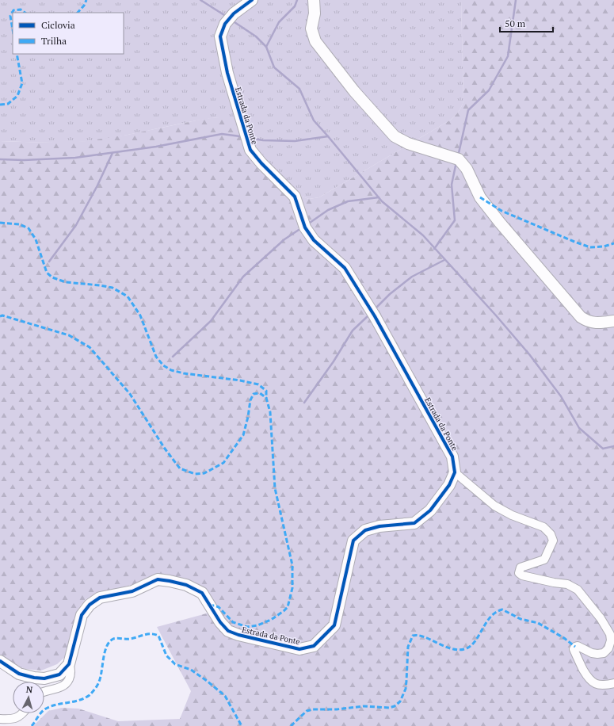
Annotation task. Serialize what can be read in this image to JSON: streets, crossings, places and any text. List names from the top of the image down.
{
  "streets": {
    "street": ["Estrada da Ponte"]
  },
  "legend": ["Ciclovia", "Trilha"],
  "scale_bar": "50 m",
  "north": "top"
}
